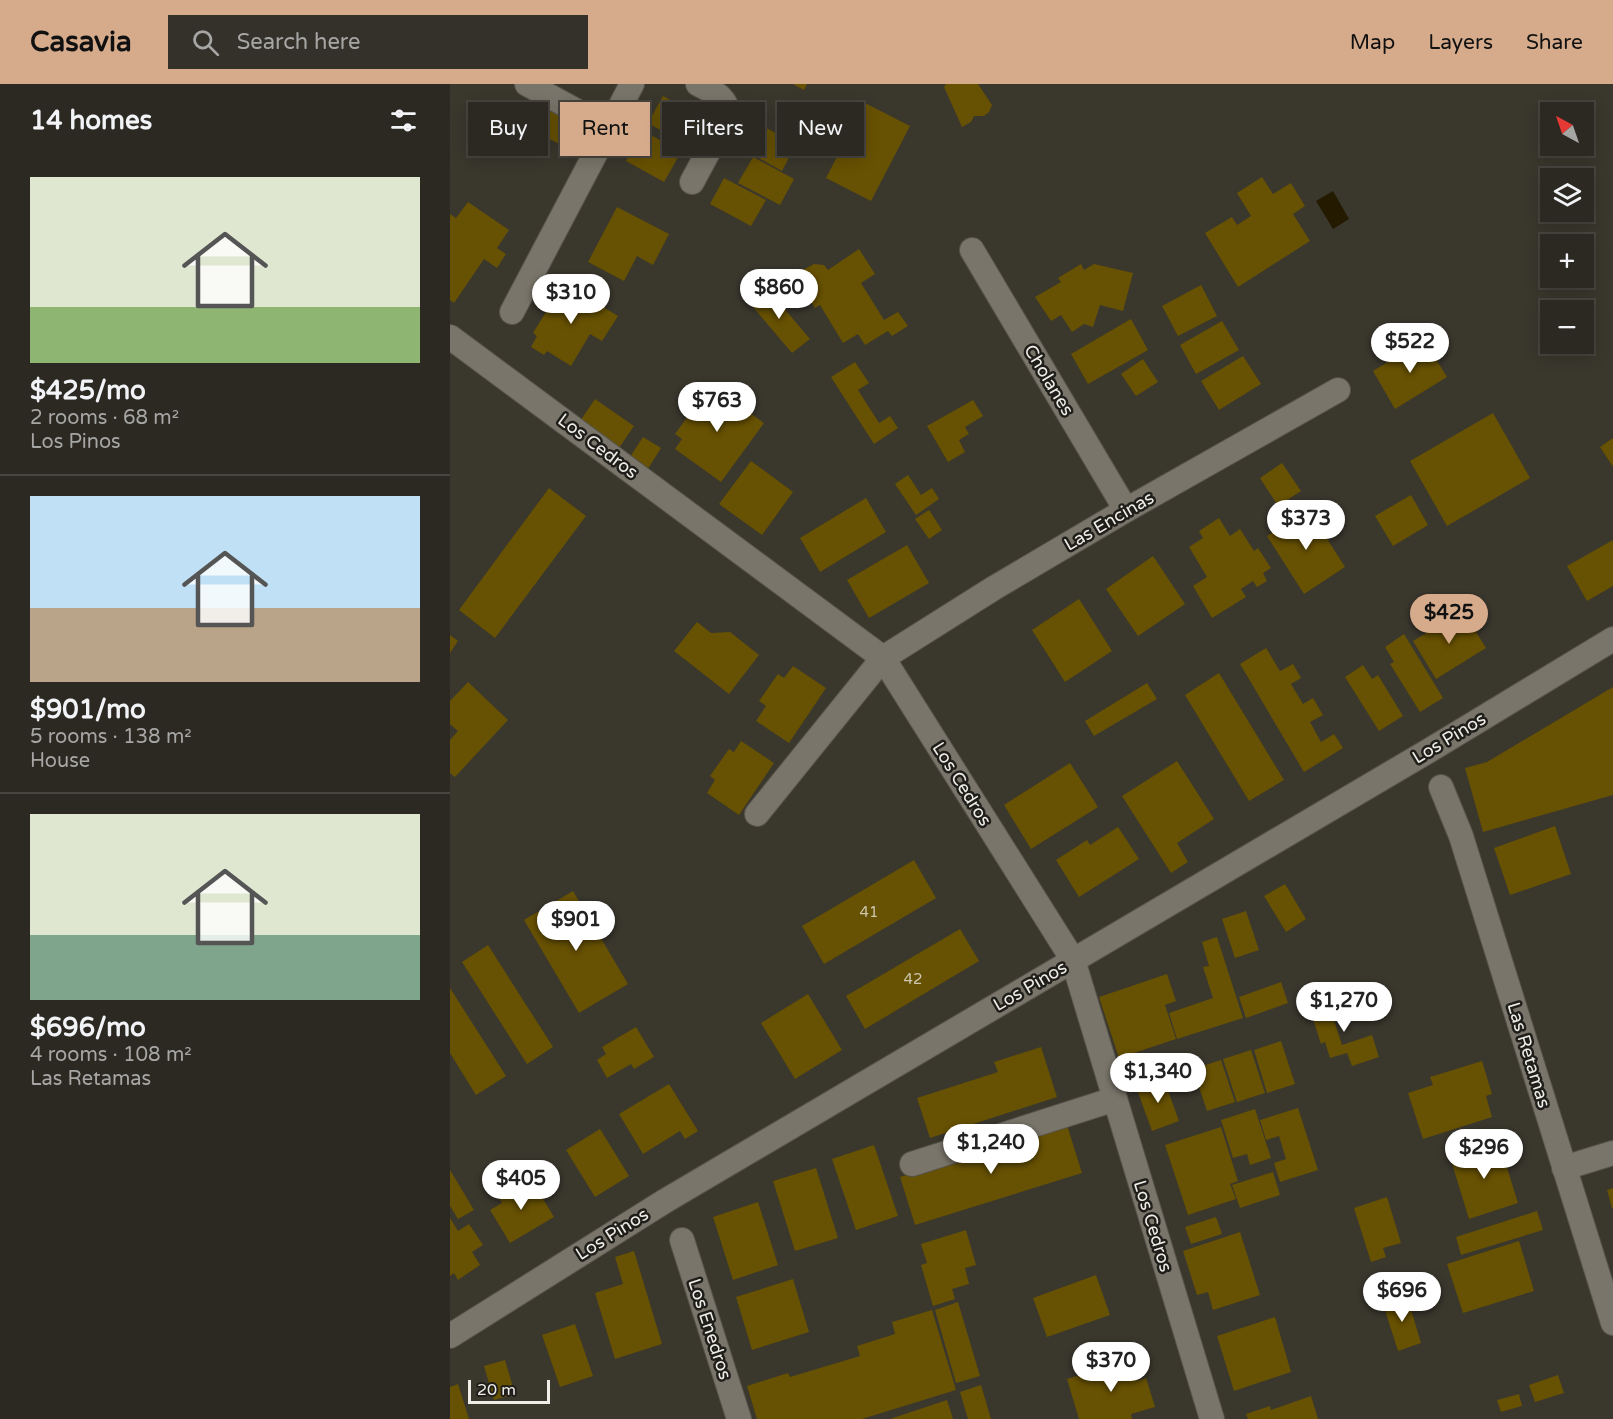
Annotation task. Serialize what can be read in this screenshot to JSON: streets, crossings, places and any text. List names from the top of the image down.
{
  "streets": {
    "street": [
      "Cholanes",
      "Los Cedros",
      "Las Encinas",
      "Los Pinos",
      "Las Retamas",
      "Los Enedros"
    ]
  },
  "crossings": [
    ["Cholanes", "Las Encinas"],
    ["Los Cedros", "Las Encinas"],
    ["Los Cedros", "Los Pinos"]
  ],
  "house_numbers": ["41", "42"],
  "scale_bar": "20 m",
  "north": "top left",
  "page": {
    "header": "Casavia",
    "search": "Search here",
    "nav": ["Map", "Layers", "Share"],
    "heading": "14 homes",
    "map_buttons": ["+", "−"],
    "chip": [
      "Buy",
      "Rent",
      "Filters",
      "New"
    ],
    "list": [
      {
        "name": "$425/mo",
        "note": "2 rooms · 68 m² · Los Pinos"
      },
      {
        "name": "$901/mo",
        "note": "5 rooms · 138 m² · House"
      },
      {
        "name": "$696/mo",
        "note": "4 rooms · 108 m² · Las Retamas"
      }
    ],
    "price": [
      "$860",
      "$310",
      "$522",
      "$763",
      "$373",
      "$425",
      "$901",
      "$1,270",
      "$1,340",
      "$1,240",
      "$296",
      "$405",
      "$696",
      "$370"
    ],
    "scale": "20 m"
  }
}
